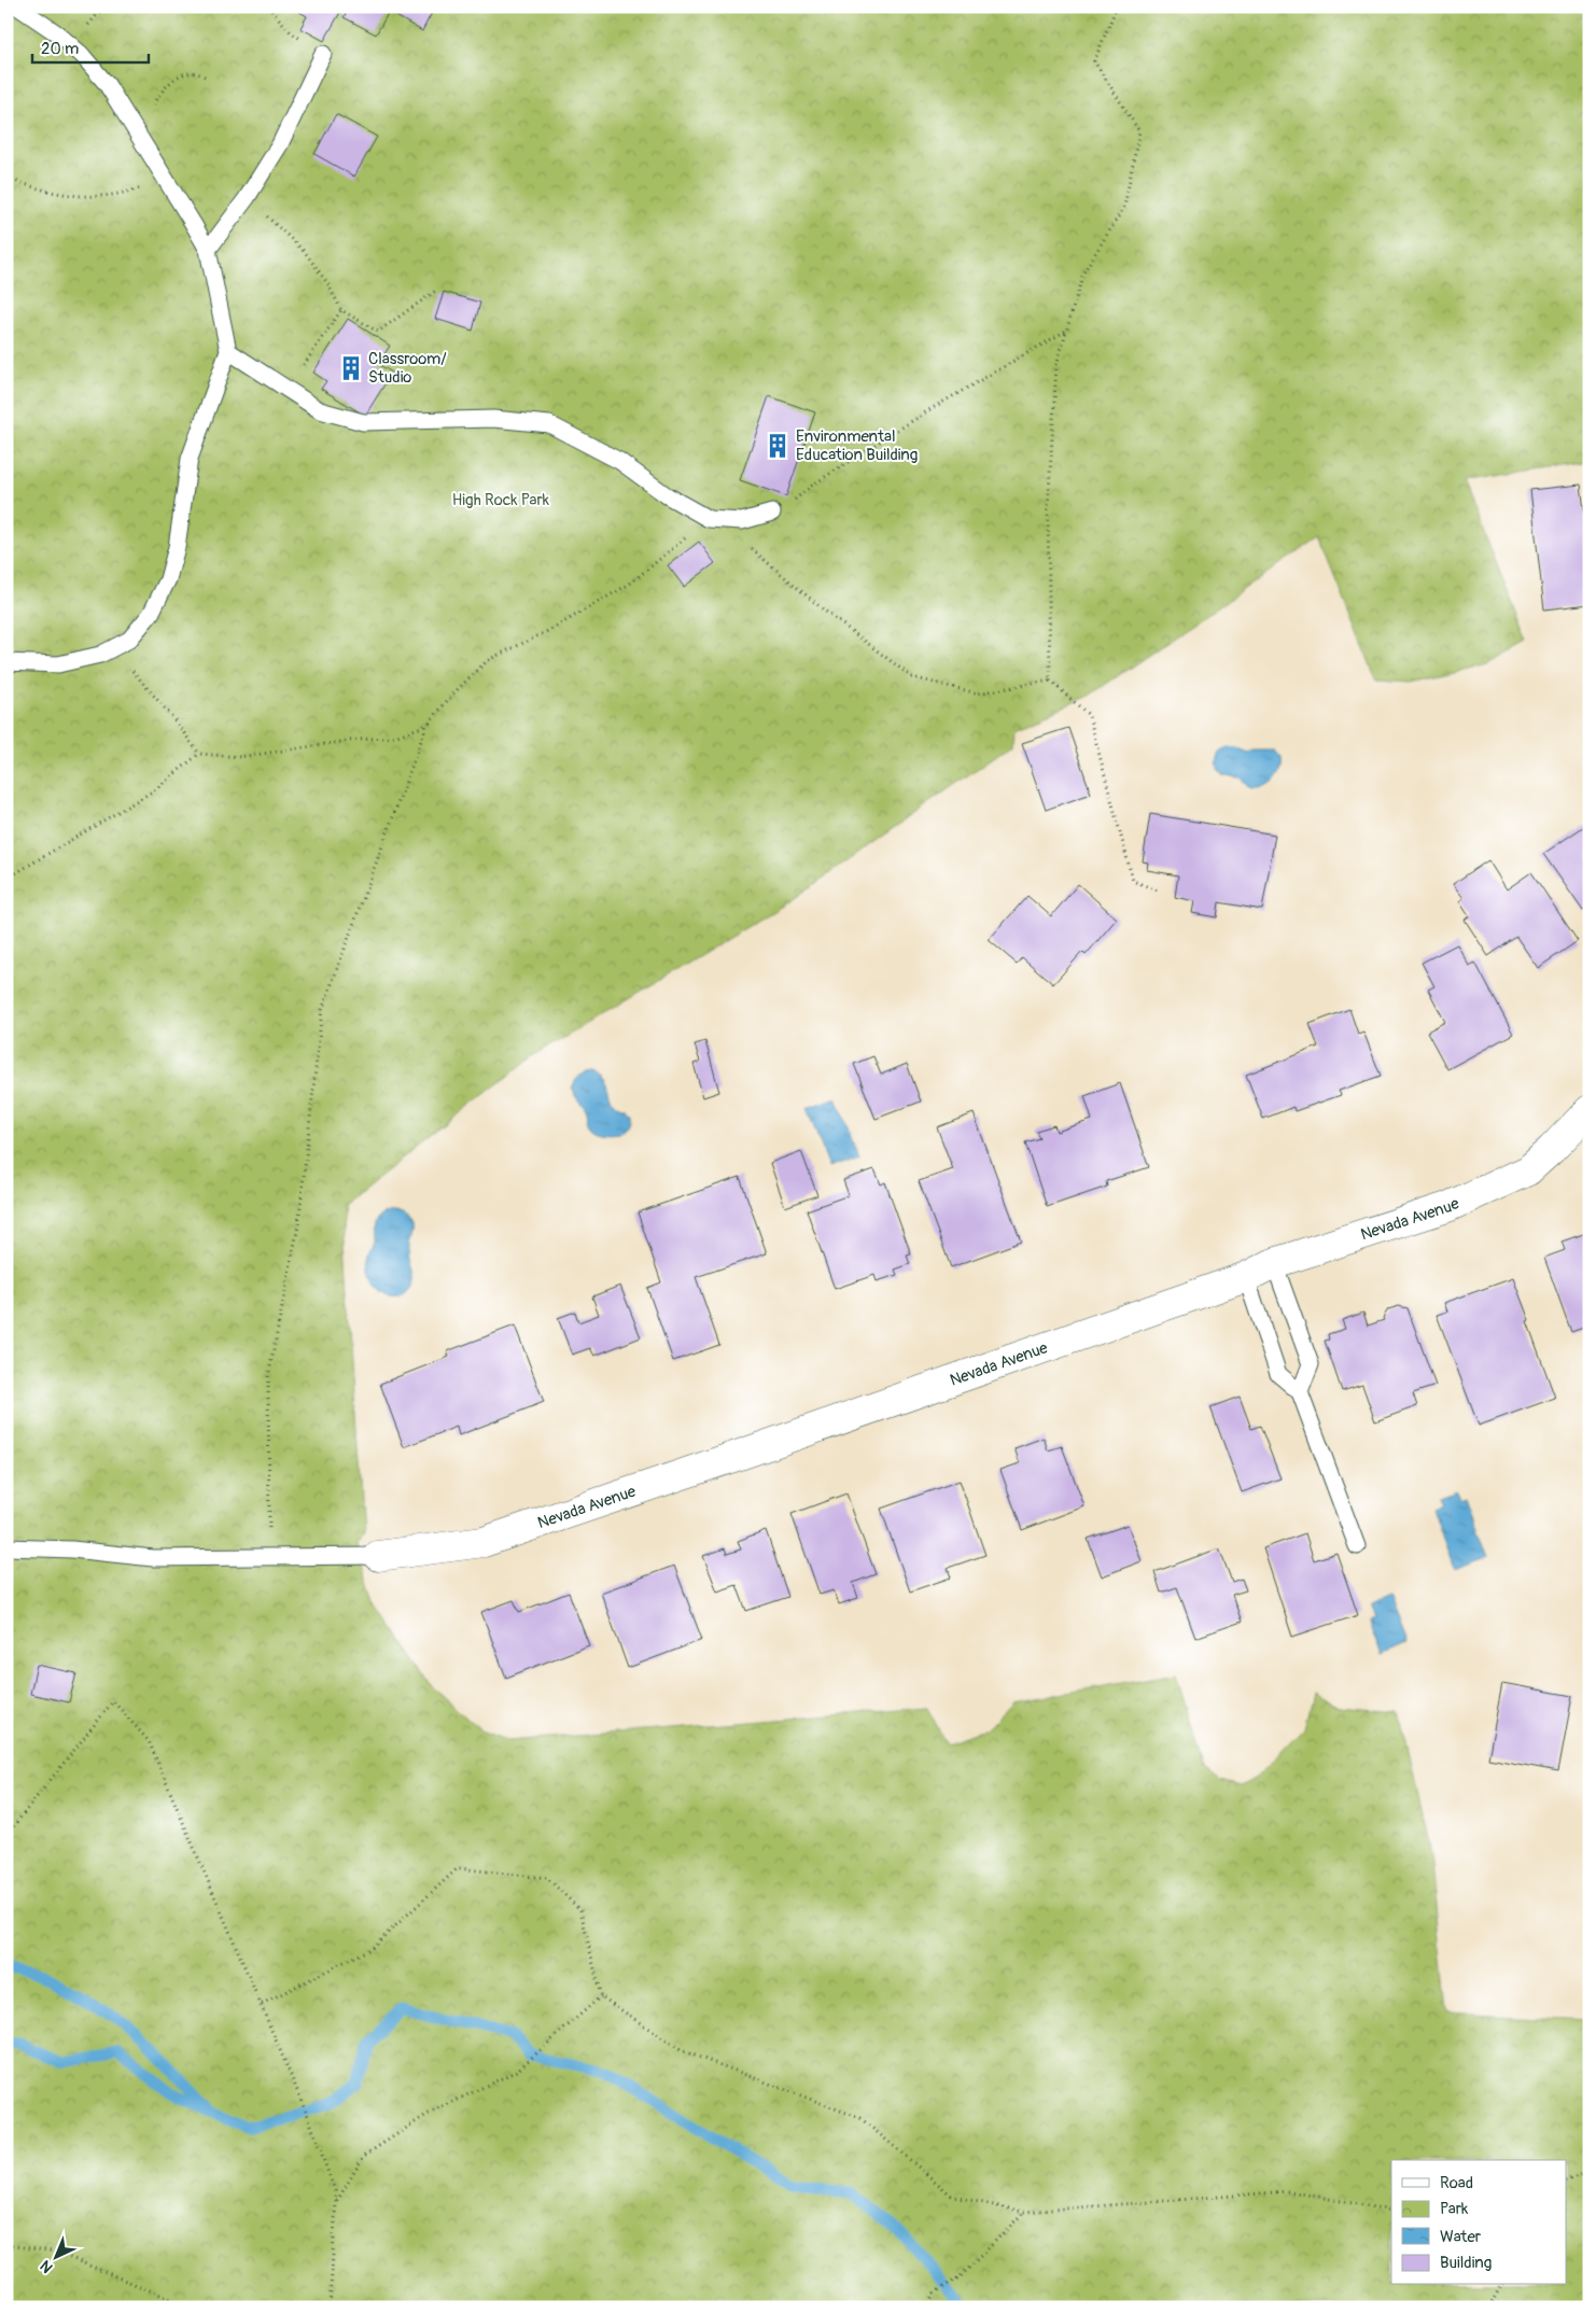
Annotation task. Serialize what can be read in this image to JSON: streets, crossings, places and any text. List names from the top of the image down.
{
  "streets": {
    "street": ["Nevada Avenue"]
  },
  "parks": ["High Rock Park"],
  "places": {
    "building": ["Classroom/ Studio", "Environmental Education Building"]
  },
  "legend": [
    "Road",
    "Park",
    "Water",
    "Building"
  ],
  "scale_bar": "20 m",
  "north": "bottom left"
}
